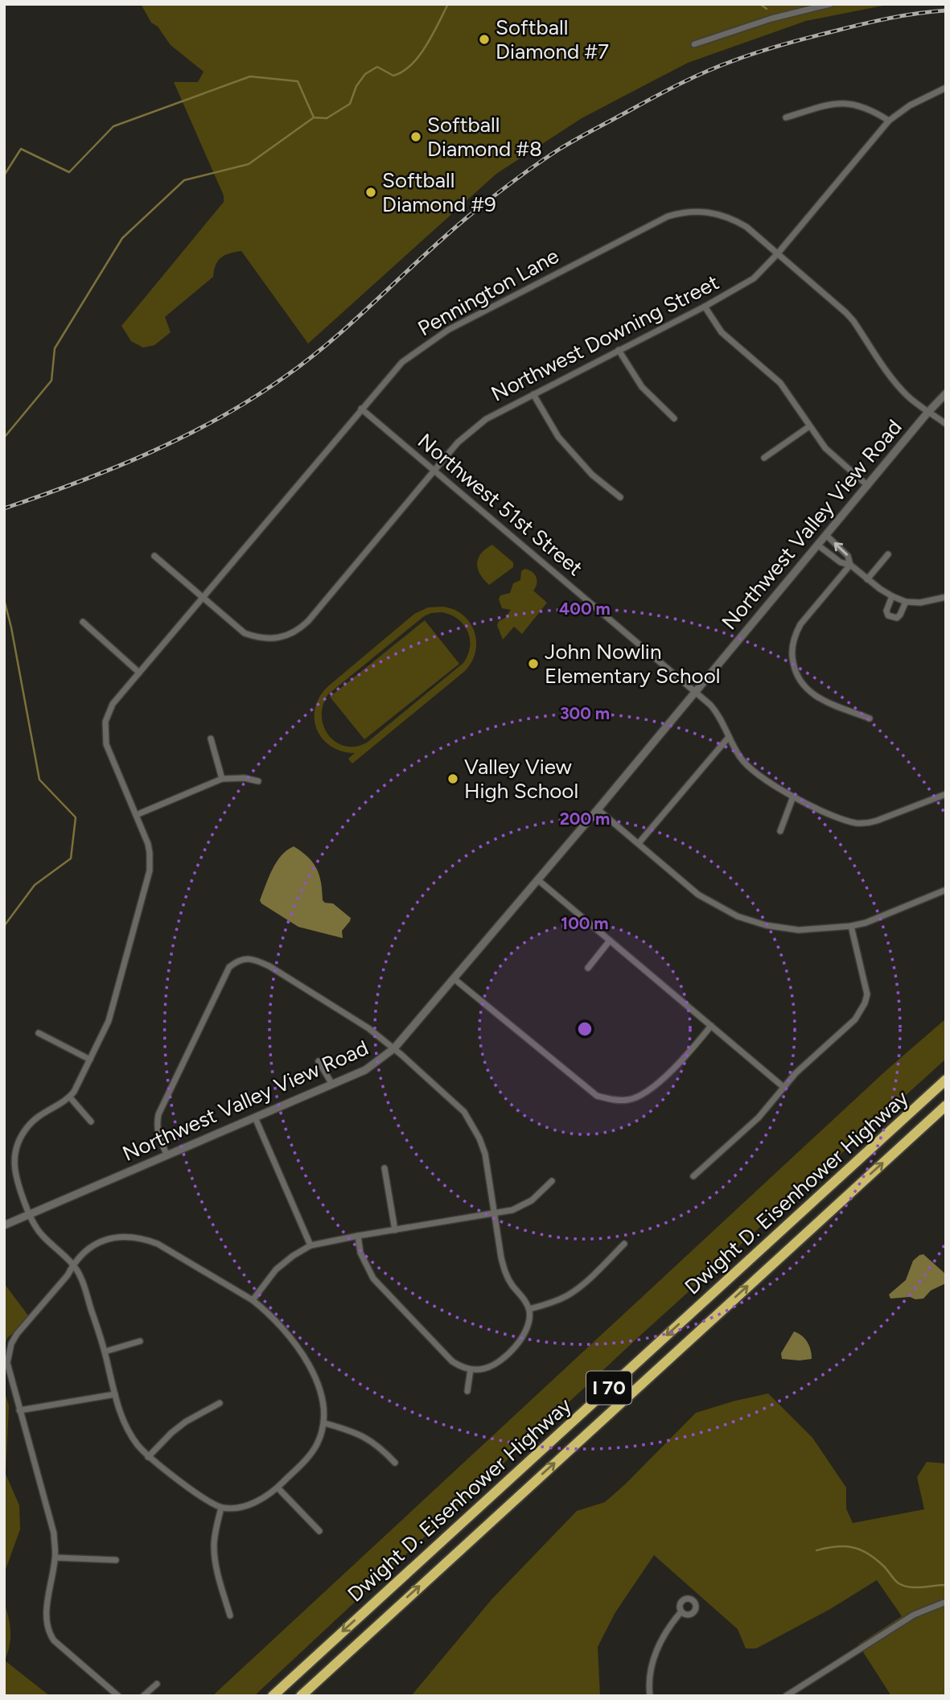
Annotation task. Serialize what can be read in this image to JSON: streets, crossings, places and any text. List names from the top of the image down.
{
  "streets": {
    "highway": ["Dwight D. Eisenhower Highway", "I 70"],
    "street": [
      "Pennington Lane",
      "Northwest Downing Street",
      "Northwest 51st Street",
      "Northwest Valley View Road"
    ]
  },
  "crossings": [
    ["Pennington Lane", "Northwest Downing Street"],
    ["Pennington Lane", "Northwest 51st Street"],
    ["Pennington Lane", "Northwest Valley View Road"],
    ["Northwest Downing Street", "Northwest 51st Street"],
    ["Northwest 51st Street", "Northwest Valley View Road"]
  ],
  "places": [
    "Softball Diamond #7",
    "Softball Diamond #8",
    "Softball Diamond #9",
    "John Nowlin Elementary School",
    "Valley View High School"
  ],
  "rings": [
    "400 m",
    "300 m",
    "200 m",
    "100 m"
  ]
}
